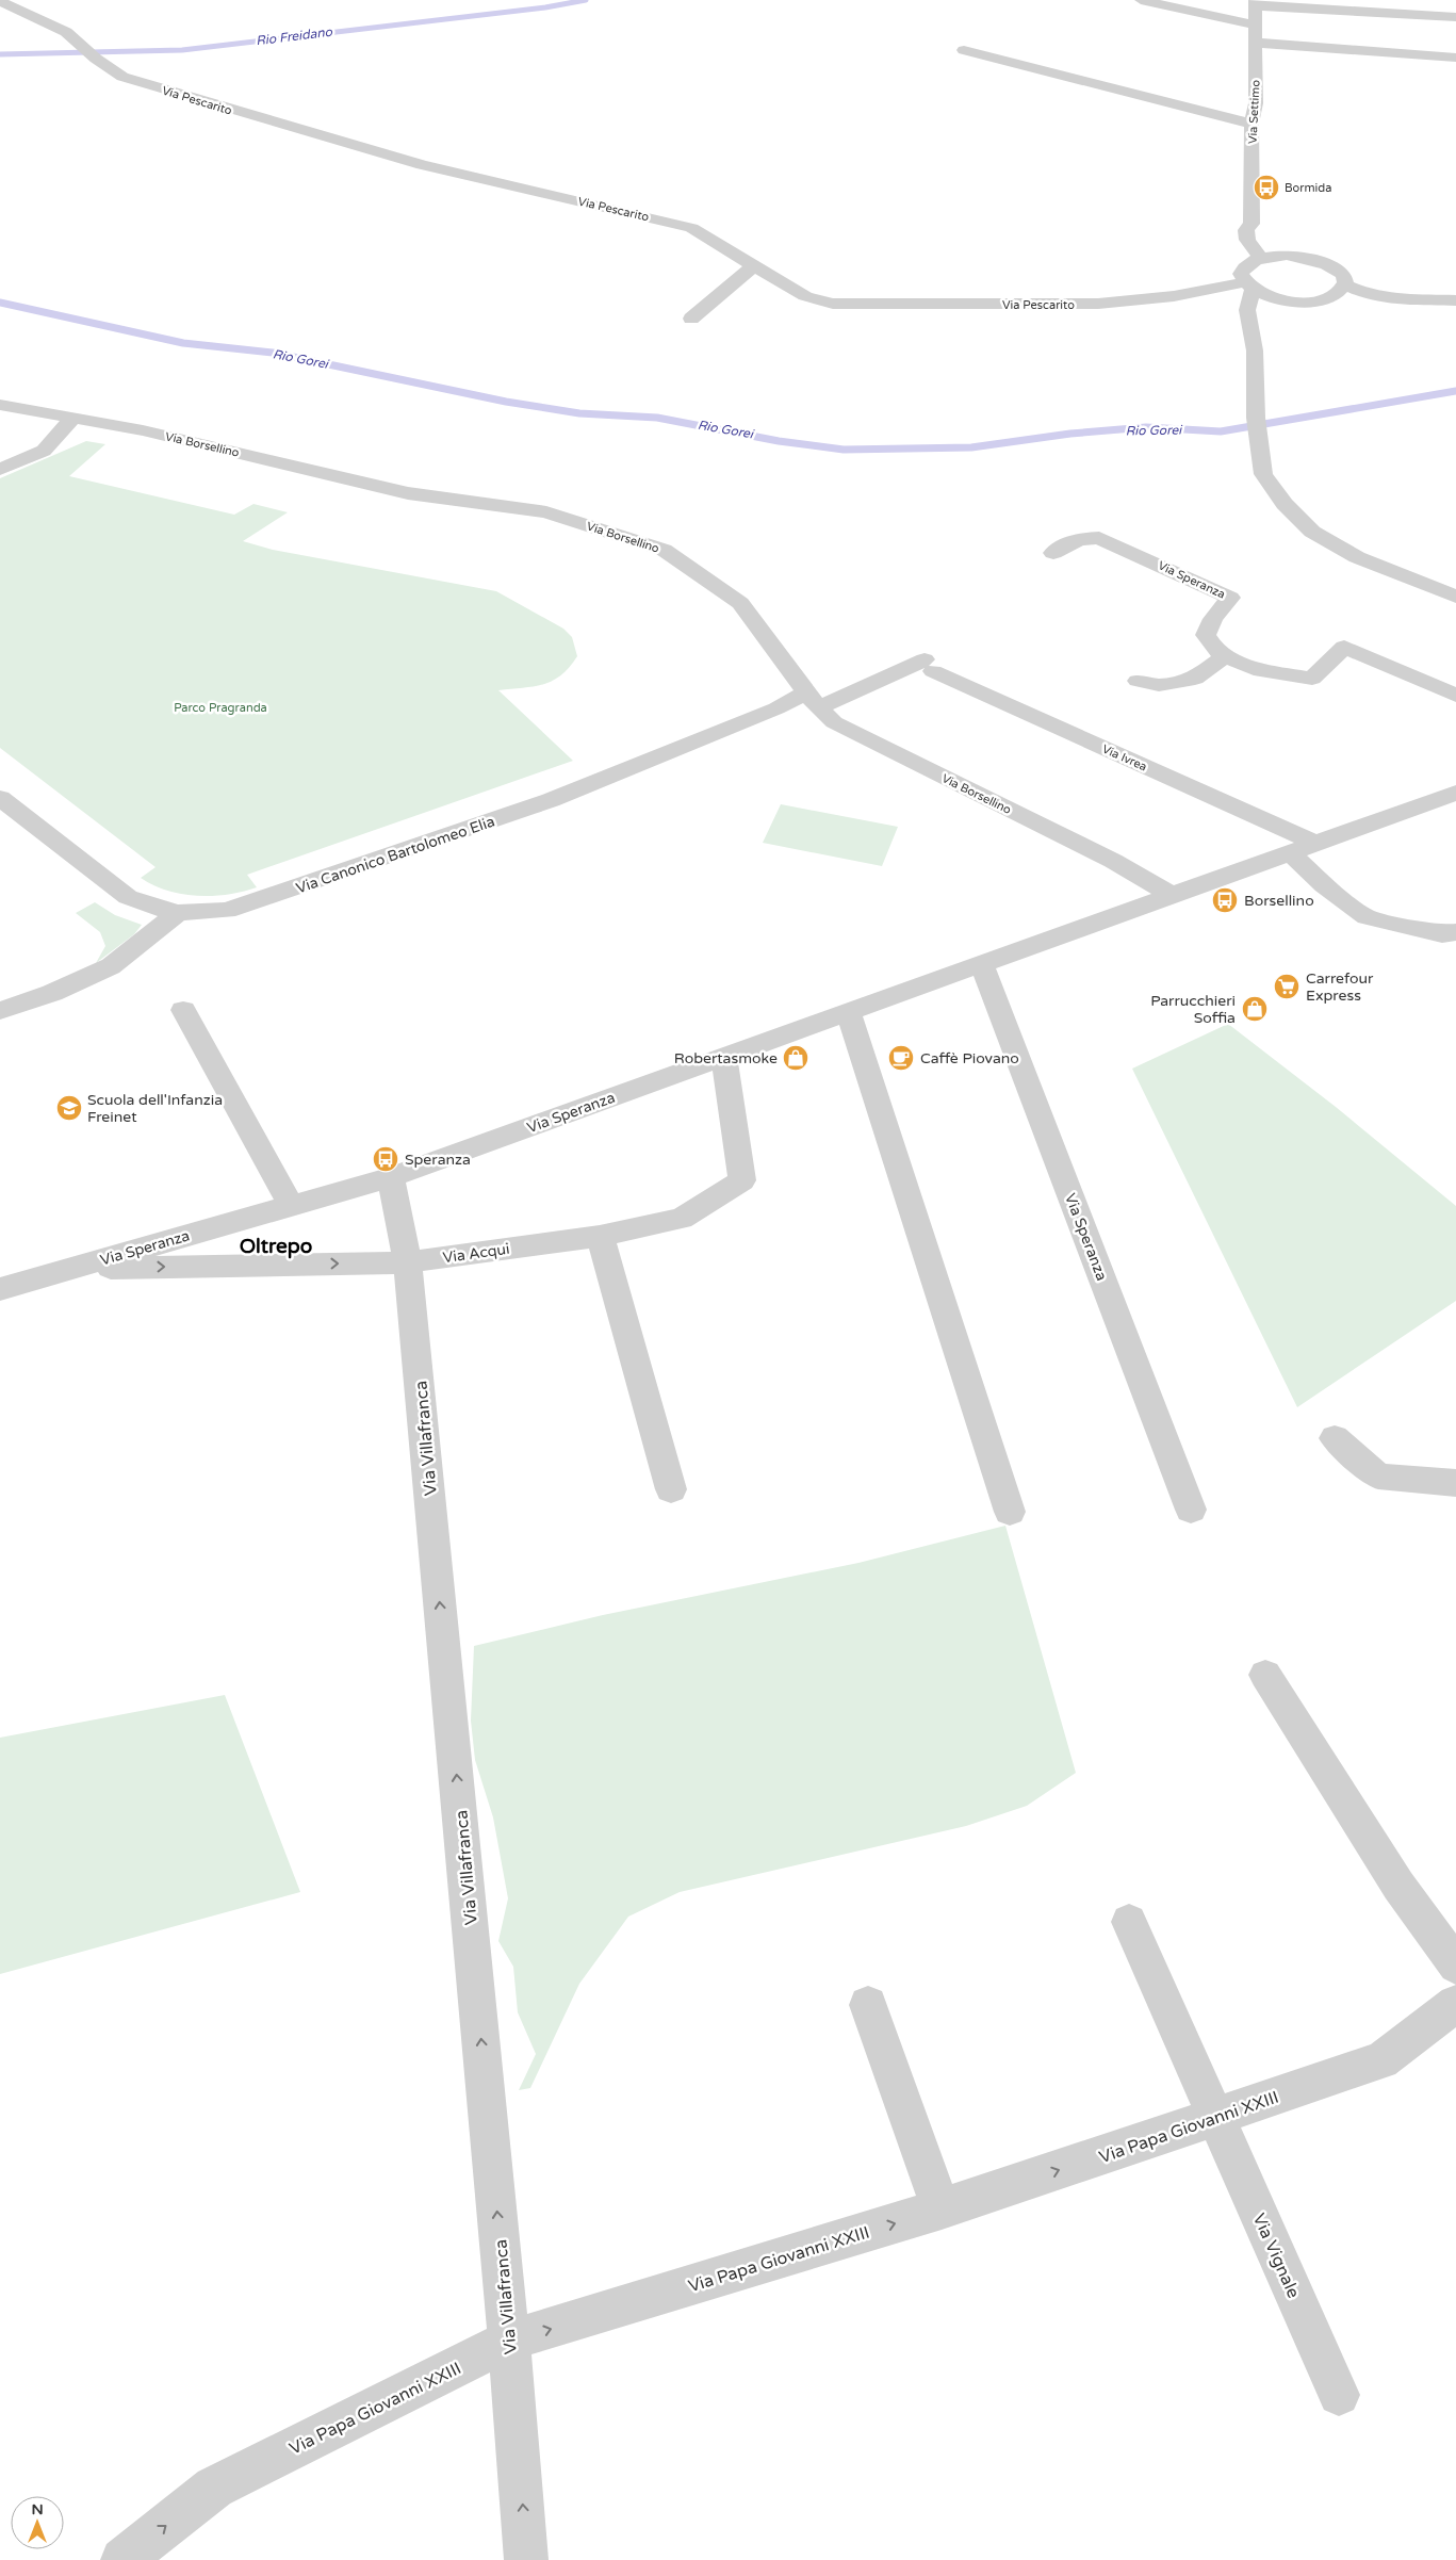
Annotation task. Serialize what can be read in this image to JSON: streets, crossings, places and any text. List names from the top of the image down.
{
  "streets": {
    "street": [
      "Via Pescarito",
      "Via Settimo",
      "Via Borsellino",
      "Via Speranza",
      "Via Ivrea",
      "Via Canonico Bartolomeo Elia",
      "Via Acqui",
      "Via Villafranca",
      "Via Papa Giovanni XXIII",
      "Via Vignale"
    ]
  },
  "crossings": [
    ["Via Pescarito", "Via Settimo"],
    ["Via Borsellino", "Via Speranza"],
    ["Via Borsellino", "Via Canonico Bartolomeo Elia"],
    ["Via Speranza", "Via Ivrea"],
    ["Via Speranza", "Via Acqui"],
    ["Via Speranza", "Via Villafranca"],
    ["Via Ivrea", "Via Canonico Bartolomeo Elia"],
    ["Via Acqui", "Via Villafranca"],
    ["Via Villafranca", "Via Papa Giovanni XXIII"],
    ["Via Papa Giovanni XXIII", "Via Vignale"]
  ],
  "one_way": ["Via Acqui", "Via Villafranca", "Via Papa Giovanni XXIII"],
  "districts": ["Oltrepo"],
  "water": ["Rio Freidano", "Rio Gorei"],
  "parks": ["Parco Pragranda"],
  "places": {
    "bus stop": ["Bormida", "Borsellino", "Speranza"],
    "supermarket": ["Carrefour Express"],
    "shop": ["Parrucchieri Soffia", "Robertasmoke"],
    "cafe": ["Caffè Piovano"],
    "school or university": ["Scuola dell'Infanzia Freinet"]
  },
  "north": "top"
}
